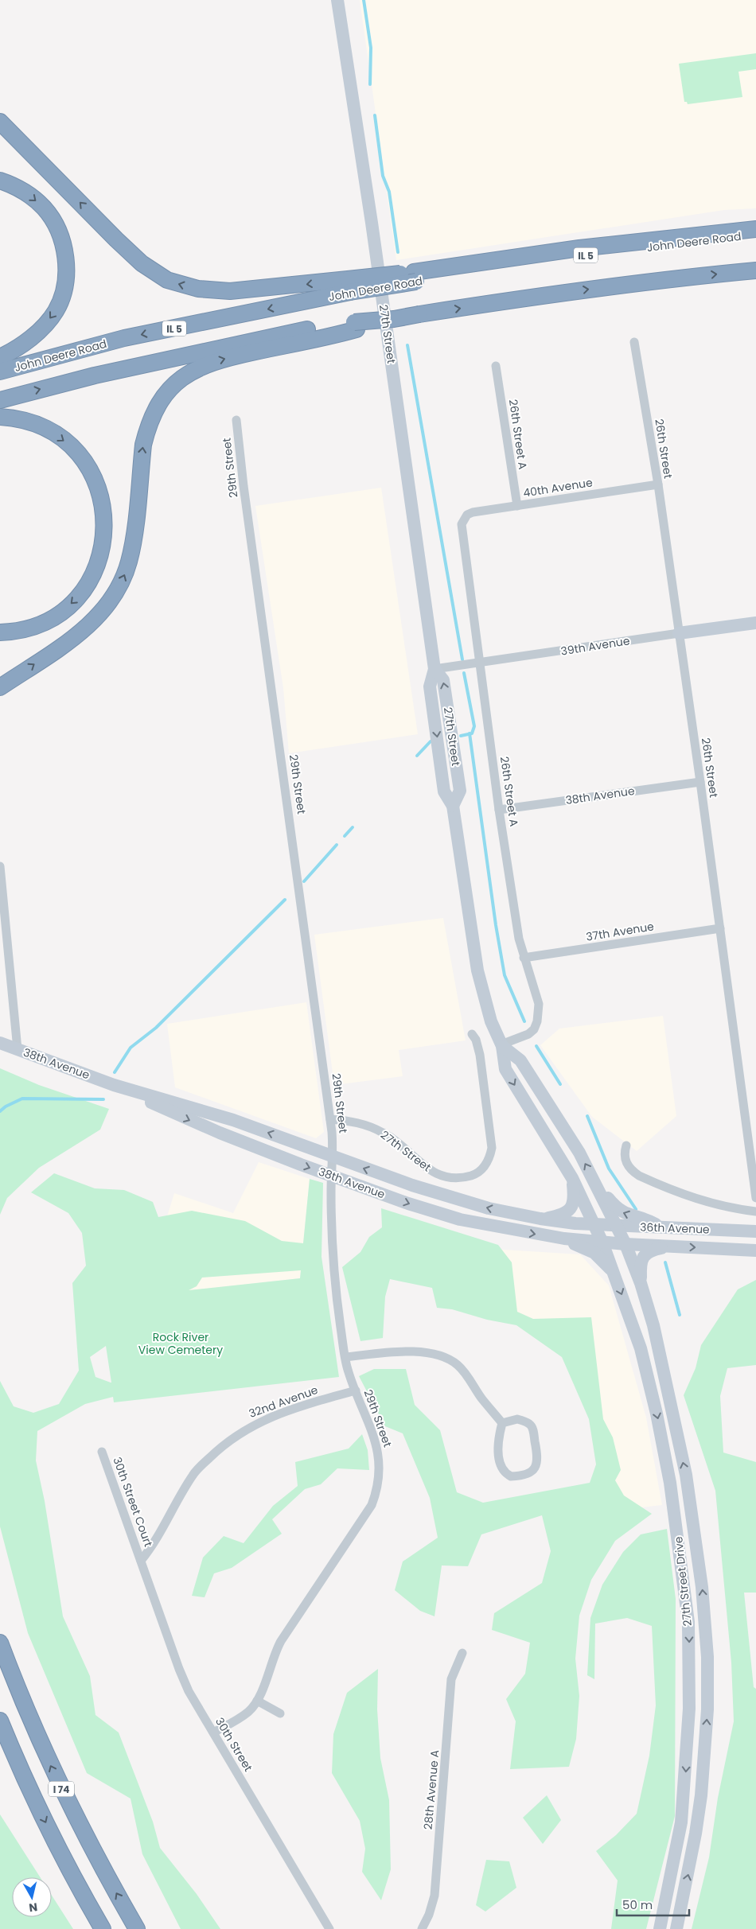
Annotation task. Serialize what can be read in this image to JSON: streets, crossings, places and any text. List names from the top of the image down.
{
  "streets": {
    "highway": ["John Deere Road", "IL 5", "I 74"],
    "main road": [
      "27th Street",
      "39th Avenue",
      "38th Avenue",
      "36th Avenue",
      "27th Street Drive"
    ],
    "street": [
      "26th Street A",
      "26th Street",
      "29th Street",
      "40th Avenue",
      "37th Avenue",
      "32nd Avenue",
      "30th Street Court",
      "30th Street",
      "28th Avenue A"
    ]
  },
  "crossings": [
    ["27th Street", "26th Street A"],
    ["27th Street", "29th Street"],
    ["27th Street", "39th Avenue"],
    ["27th Street", "38th Avenue"],
    ["27th Street", "36th Avenue"],
    ["27th Street", "27th Street Drive"],
    ["26th Street A", "40th Avenue"],
    ["26th Street A", "39th Avenue"],
    ["26th Street A", "38th Avenue"],
    ["26th Street A", "37th Avenue"],
    ["26th Street", "40th Avenue"],
    ["26th Street", "39th Avenue"],
    ["26th Street", "38th Avenue"],
    ["26th Street", "37th Avenue"],
    ["29th Street", "38th Avenue"],
    ["29th Street", "32nd Avenue"],
    ["29th Street", "30th Street"],
    ["38th Avenue", "36th Avenue"],
    ["38th Avenue", "27th Street Drive"],
    ["36th Avenue", "27th Street Drive"],
    ["32nd Avenue", "30th Street Court"],
    ["32nd Avenue", "30th Street"],
    ["30th Street Court", "30th Street"]
  ],
  "parks": ["Rock River View Cemetery"],
  "scale_bar": "50 m",
  "north": "bottom"
}
